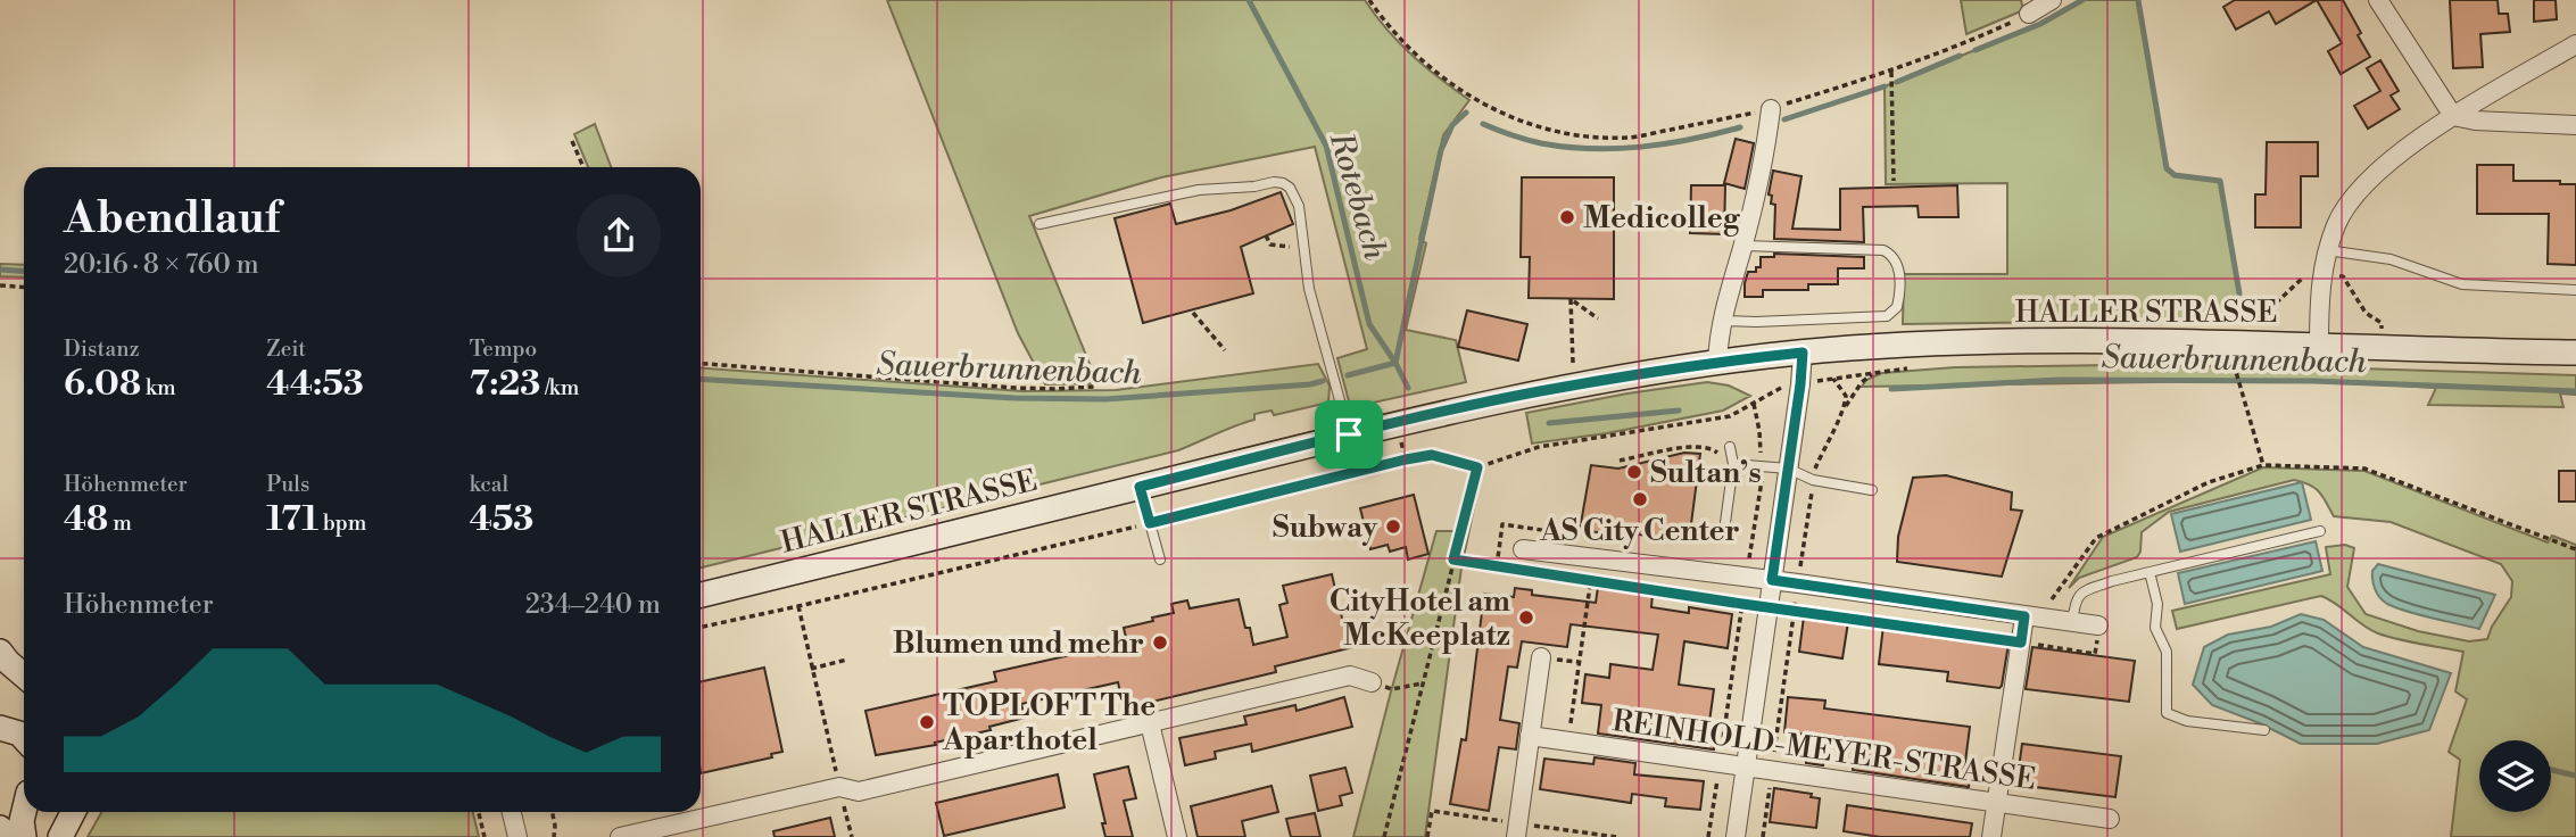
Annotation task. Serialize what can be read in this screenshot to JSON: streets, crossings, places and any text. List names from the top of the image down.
{
  "streets": {
    "main road": ["HALLER STRASSE"],
    "street": ["REINHOLD-MEYER-STRASSE"]
  },
  "water": ["Rotebach", "Sauerbrunnenbach"],
  "places": [
    "Medicolleg",
    "Sultan’s",
    "AS City Center",
    "Subway",
    "CityHotel am McKeeplatz",
    "Blumen und mehr",
    "TOPLOFT The Aparthotel"
  ],
  "page": {
    "heading": ["Abendlauf", "20:16 · 8 × 760 m"],
    "stats": [
      ["Distanz", "6.08 km"],
      ["Zeit", "44:53"],
      ["Tempo", "7:23 /km"],
      ["Höhenmeter", "48 m"],
      ["Puls", "171 bpm"],
      ["kcal", "453"]
    ],
    "chart": ["Höhenmeter", "234–240 m"]
  }
}
